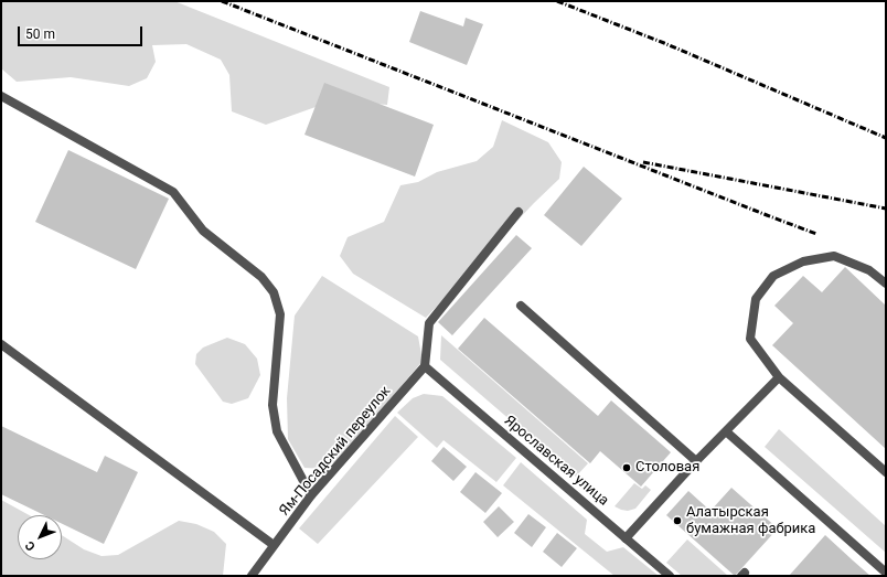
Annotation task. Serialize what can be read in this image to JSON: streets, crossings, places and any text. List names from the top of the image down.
{
  "streets": {
    "street": ["Ям-Посадский переулок", "Ярославская улица"]
  },
  "crossings": [
    ["Ям-Посадский переулок", "Ярославская улица"]
  ],
  "places": ["Столовая", "Алатырская бумажная фабрика"],
  "scale_bar": "50 m",
  "north": "bottom left"
}
